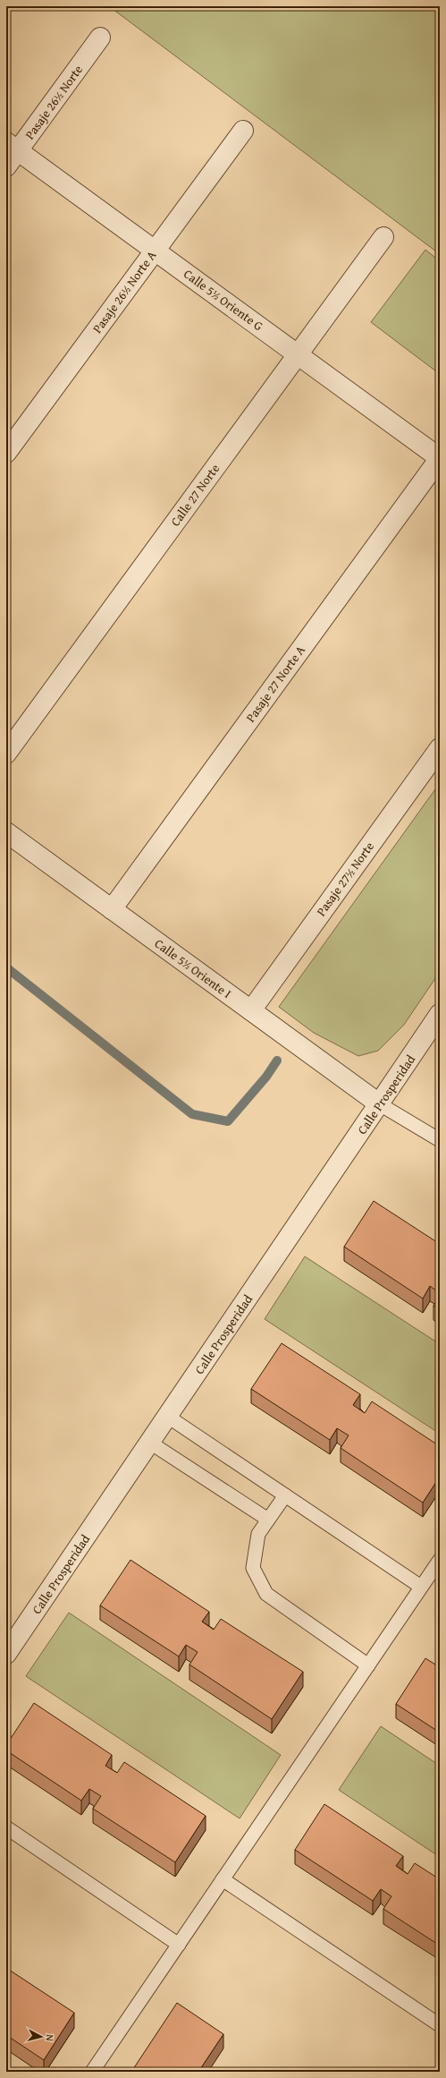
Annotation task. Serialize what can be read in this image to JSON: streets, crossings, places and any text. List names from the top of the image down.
{
  "streets": {
    "street": [
      "Pasaje 26½ Norte",
      "Pasaje 26½ Norte A",
      "Calle 5½ Oriente G",
      "Calle 27 Norte",
      "Pasaje 27 Norte A",
      "Pasaje 27½ Norte",
      "Calle 5½ Oriente I",
      "Calle Prosperidad"
    ]
  },
  "crossings": [
    ["Pasaje 26½ Norte", "Calle 5½ Oriente G"],
    ["Pasaje 26½ Norte A", "Calle 5½ Oriente G"],
    ["Calle 5½ Oriente G", "Calle 27 Norte"],
    ["Calle 5½ Oriente G", "Pasaje 27 Norte A"],
    ["Pasaje 27 Norte A", "Calle 5½ Oriente I"],
    ["Pasaje 27½ Norte", "Calle 5½ Oriente I"],
    ["Calle 5½ Oriente I", "Calle Prosperidad"]
  ],
  "north": "right"
}
